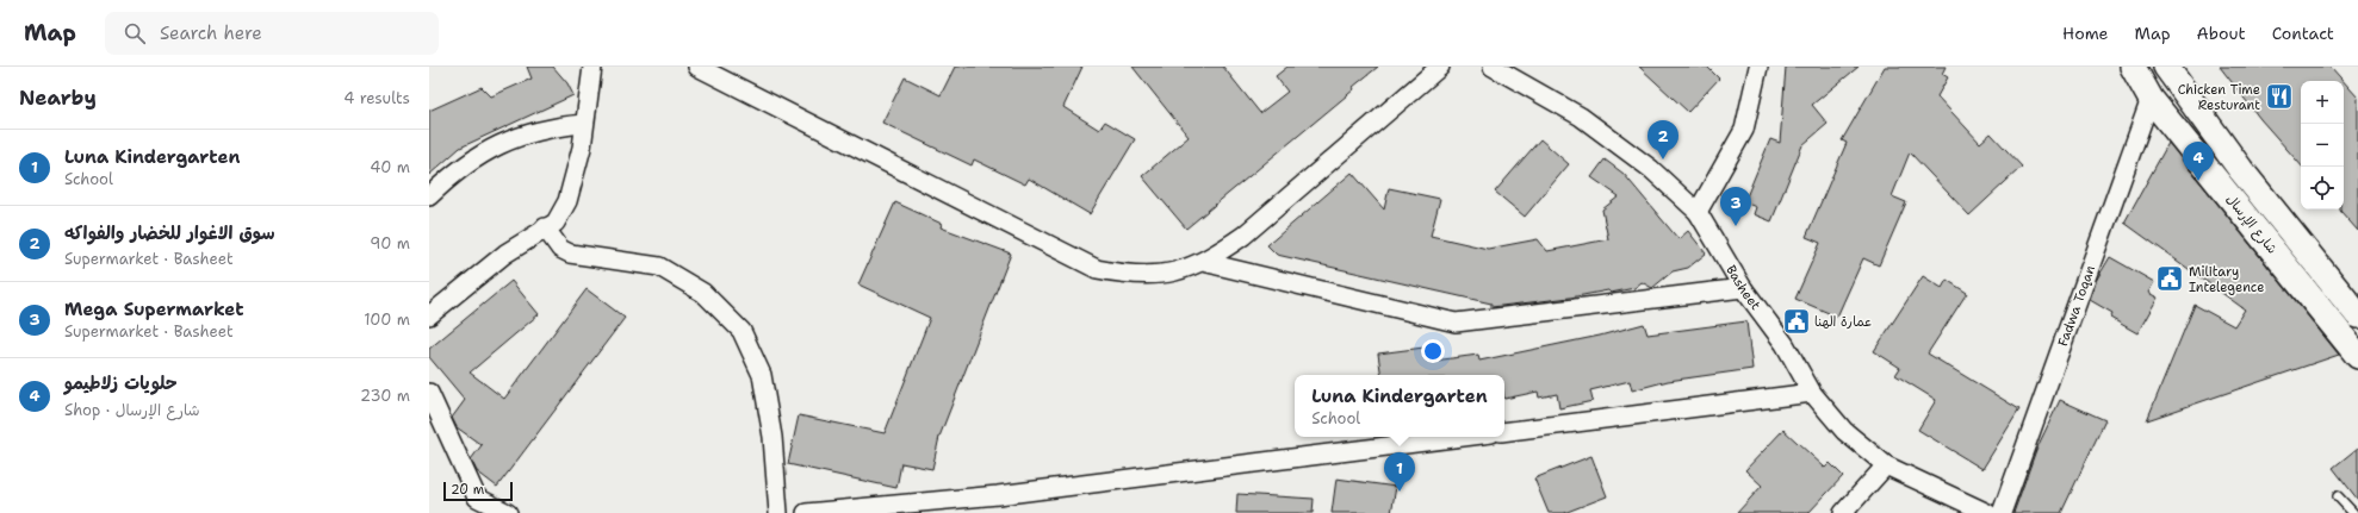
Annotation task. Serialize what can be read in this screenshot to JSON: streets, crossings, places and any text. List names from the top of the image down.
{
  "streets": {
    "main road": ["شارع الإرسال"],
    "street": ["Basheet", "Fadwa Toqan"]
  },
  "crossings": [
    ["شارع الإرسال", "Fadwa Toqan"]
  ],
  "places": {
    "restaurant": ["Chicken Time Resturant"],
    "public building": ["Military Intelegence", "عمارة الهنا"]
  },
  "scale_bar": "20 m",
  "page": {
    "header": "Map",
    "search": "Search here",
    "nav": [
      "Home",
      "Map",
      "About",
      "Contact"
    ],
    "heading": ["Nearby", "4 results"],
    "map_buttons": ["+", "−"],
    "pins": [
      "2",
      "4",
      "3",
      "1"
    ],
    "list": [
      {
        "mark": "1",
        "name": "Luna Kindergarten",
        "note": "School",
        "value": "40 m"
      },
      {
        "mark": "2",
        "name": "سوق الاغوار للخضار والفواكه",
        "note": "Supermarket · Basheet",
        "value": "90 m"
      },
      {
        "mark": "3",
        "name": "Mega Supermarket",
        "note": "Supermarket · Basheet",
        "value": "100 m"
      },
      {
        "mark": "4",
        "name": "حلويات زلاطيمو",
        "note": "Shop · شارع الإرسال",
        "value": "230 m"
      }
    ],
    "popup": ["Luna Kindergarten", "School"],
    "scale": "20 m"
  }
}
